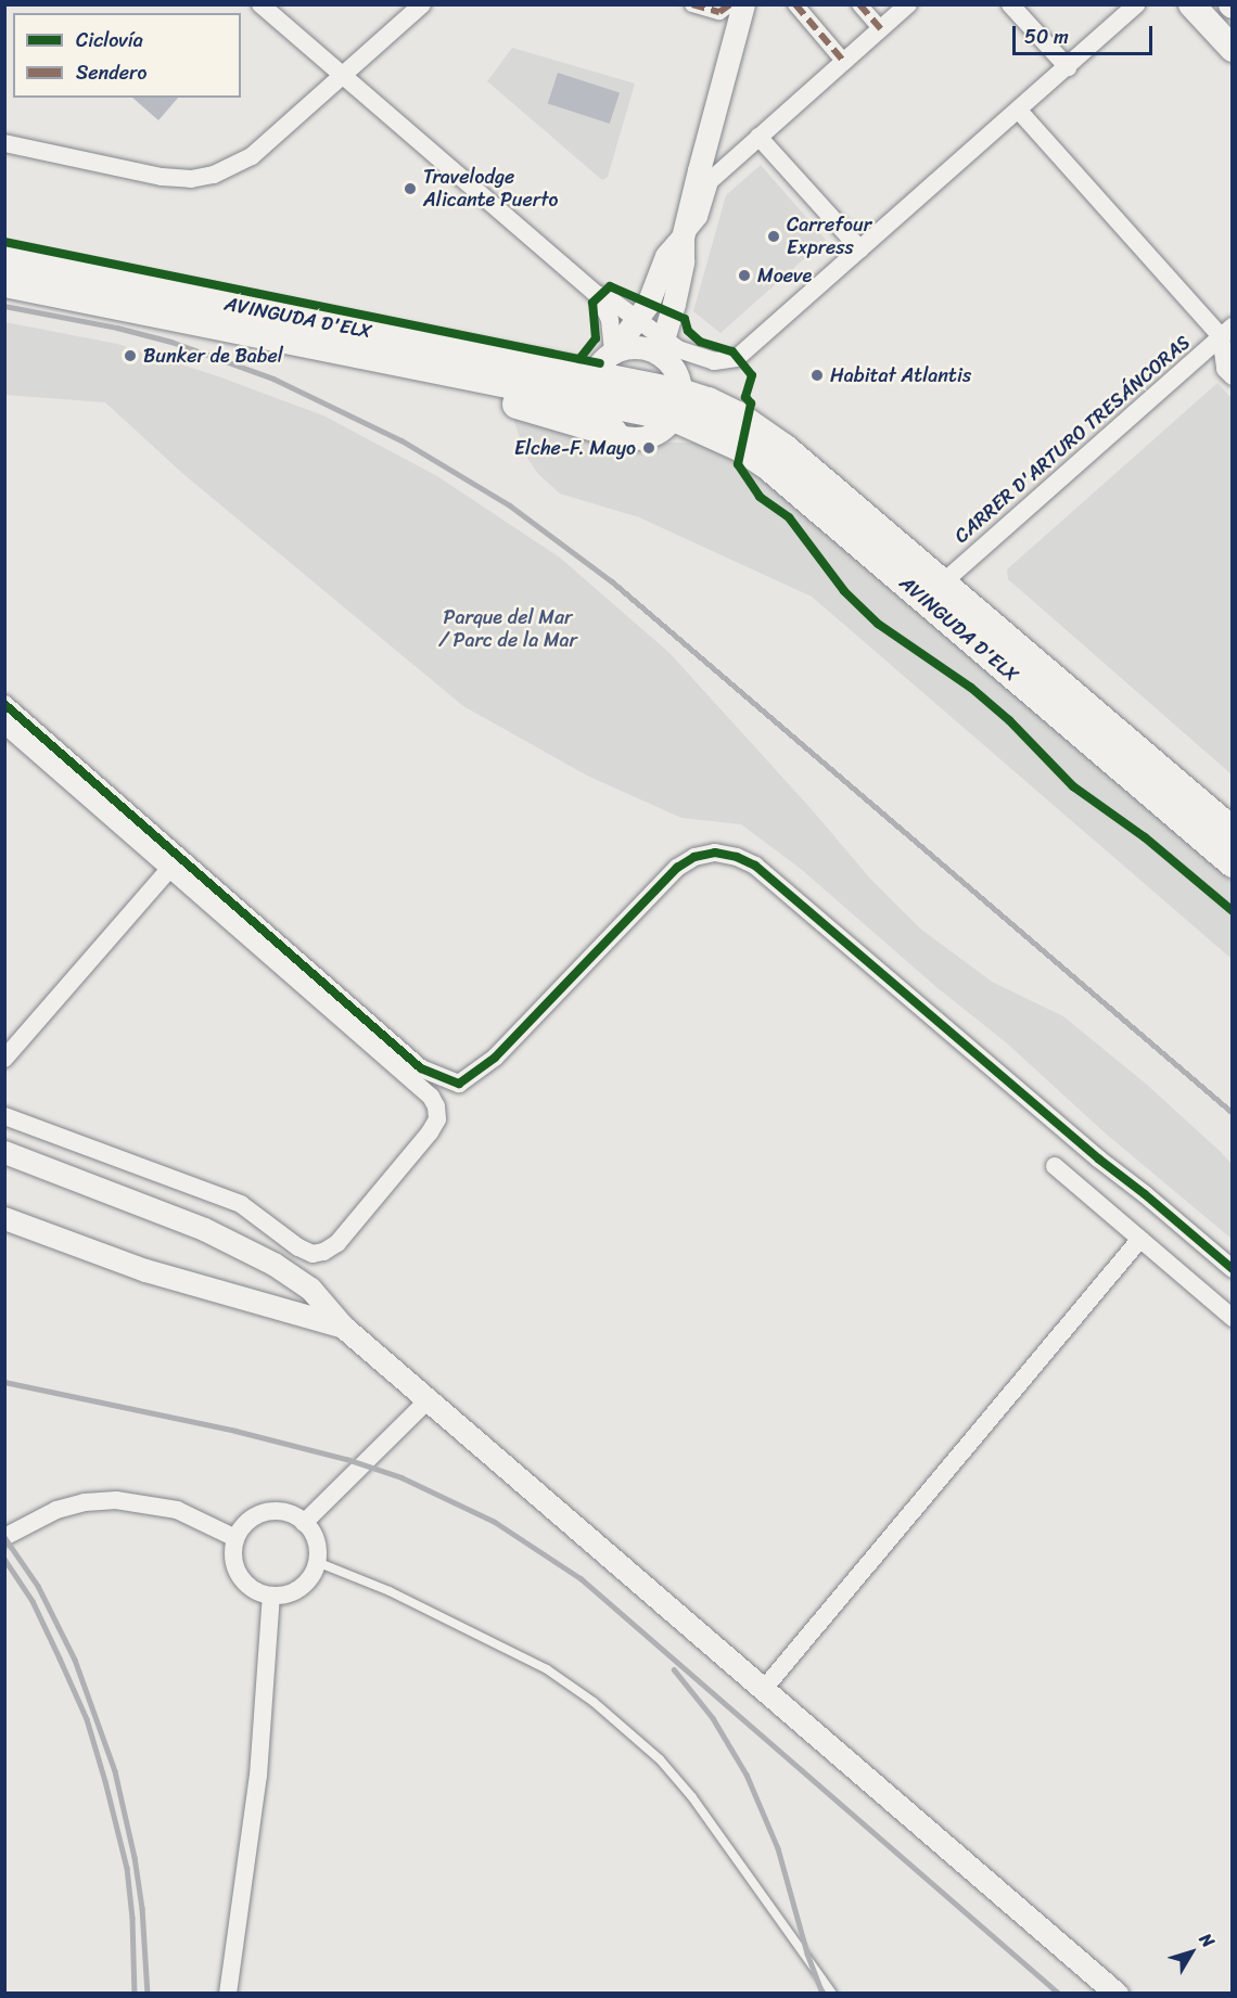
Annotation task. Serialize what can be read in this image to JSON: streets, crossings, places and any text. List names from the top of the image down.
{
  "streets": {
    "main road": ["AVINGUDA D'ELX"],
    "street": ["CARRER D'ARTURO TRESÁNCORAS"]
  },
  "crossings": [
    ["AVINGUDA D'ELX", "CARRER D'ARTURO TRESÁNCORAS"]
  ],
  "parks": ["Parque del Mar / Parc de la Mar"],
  "places": [
    "Travelodge Alicante Puerto",
    "Carrefour Express",
    "Moeve",
    "Bunker de Babel",
    "Habitat Atlantis",
    "Elche-F. Mayo"
  ],
  "legend": ["Ciclovía", "Sendero"],
  "scale_bar": "50 m",
  "north": "top right"
}
